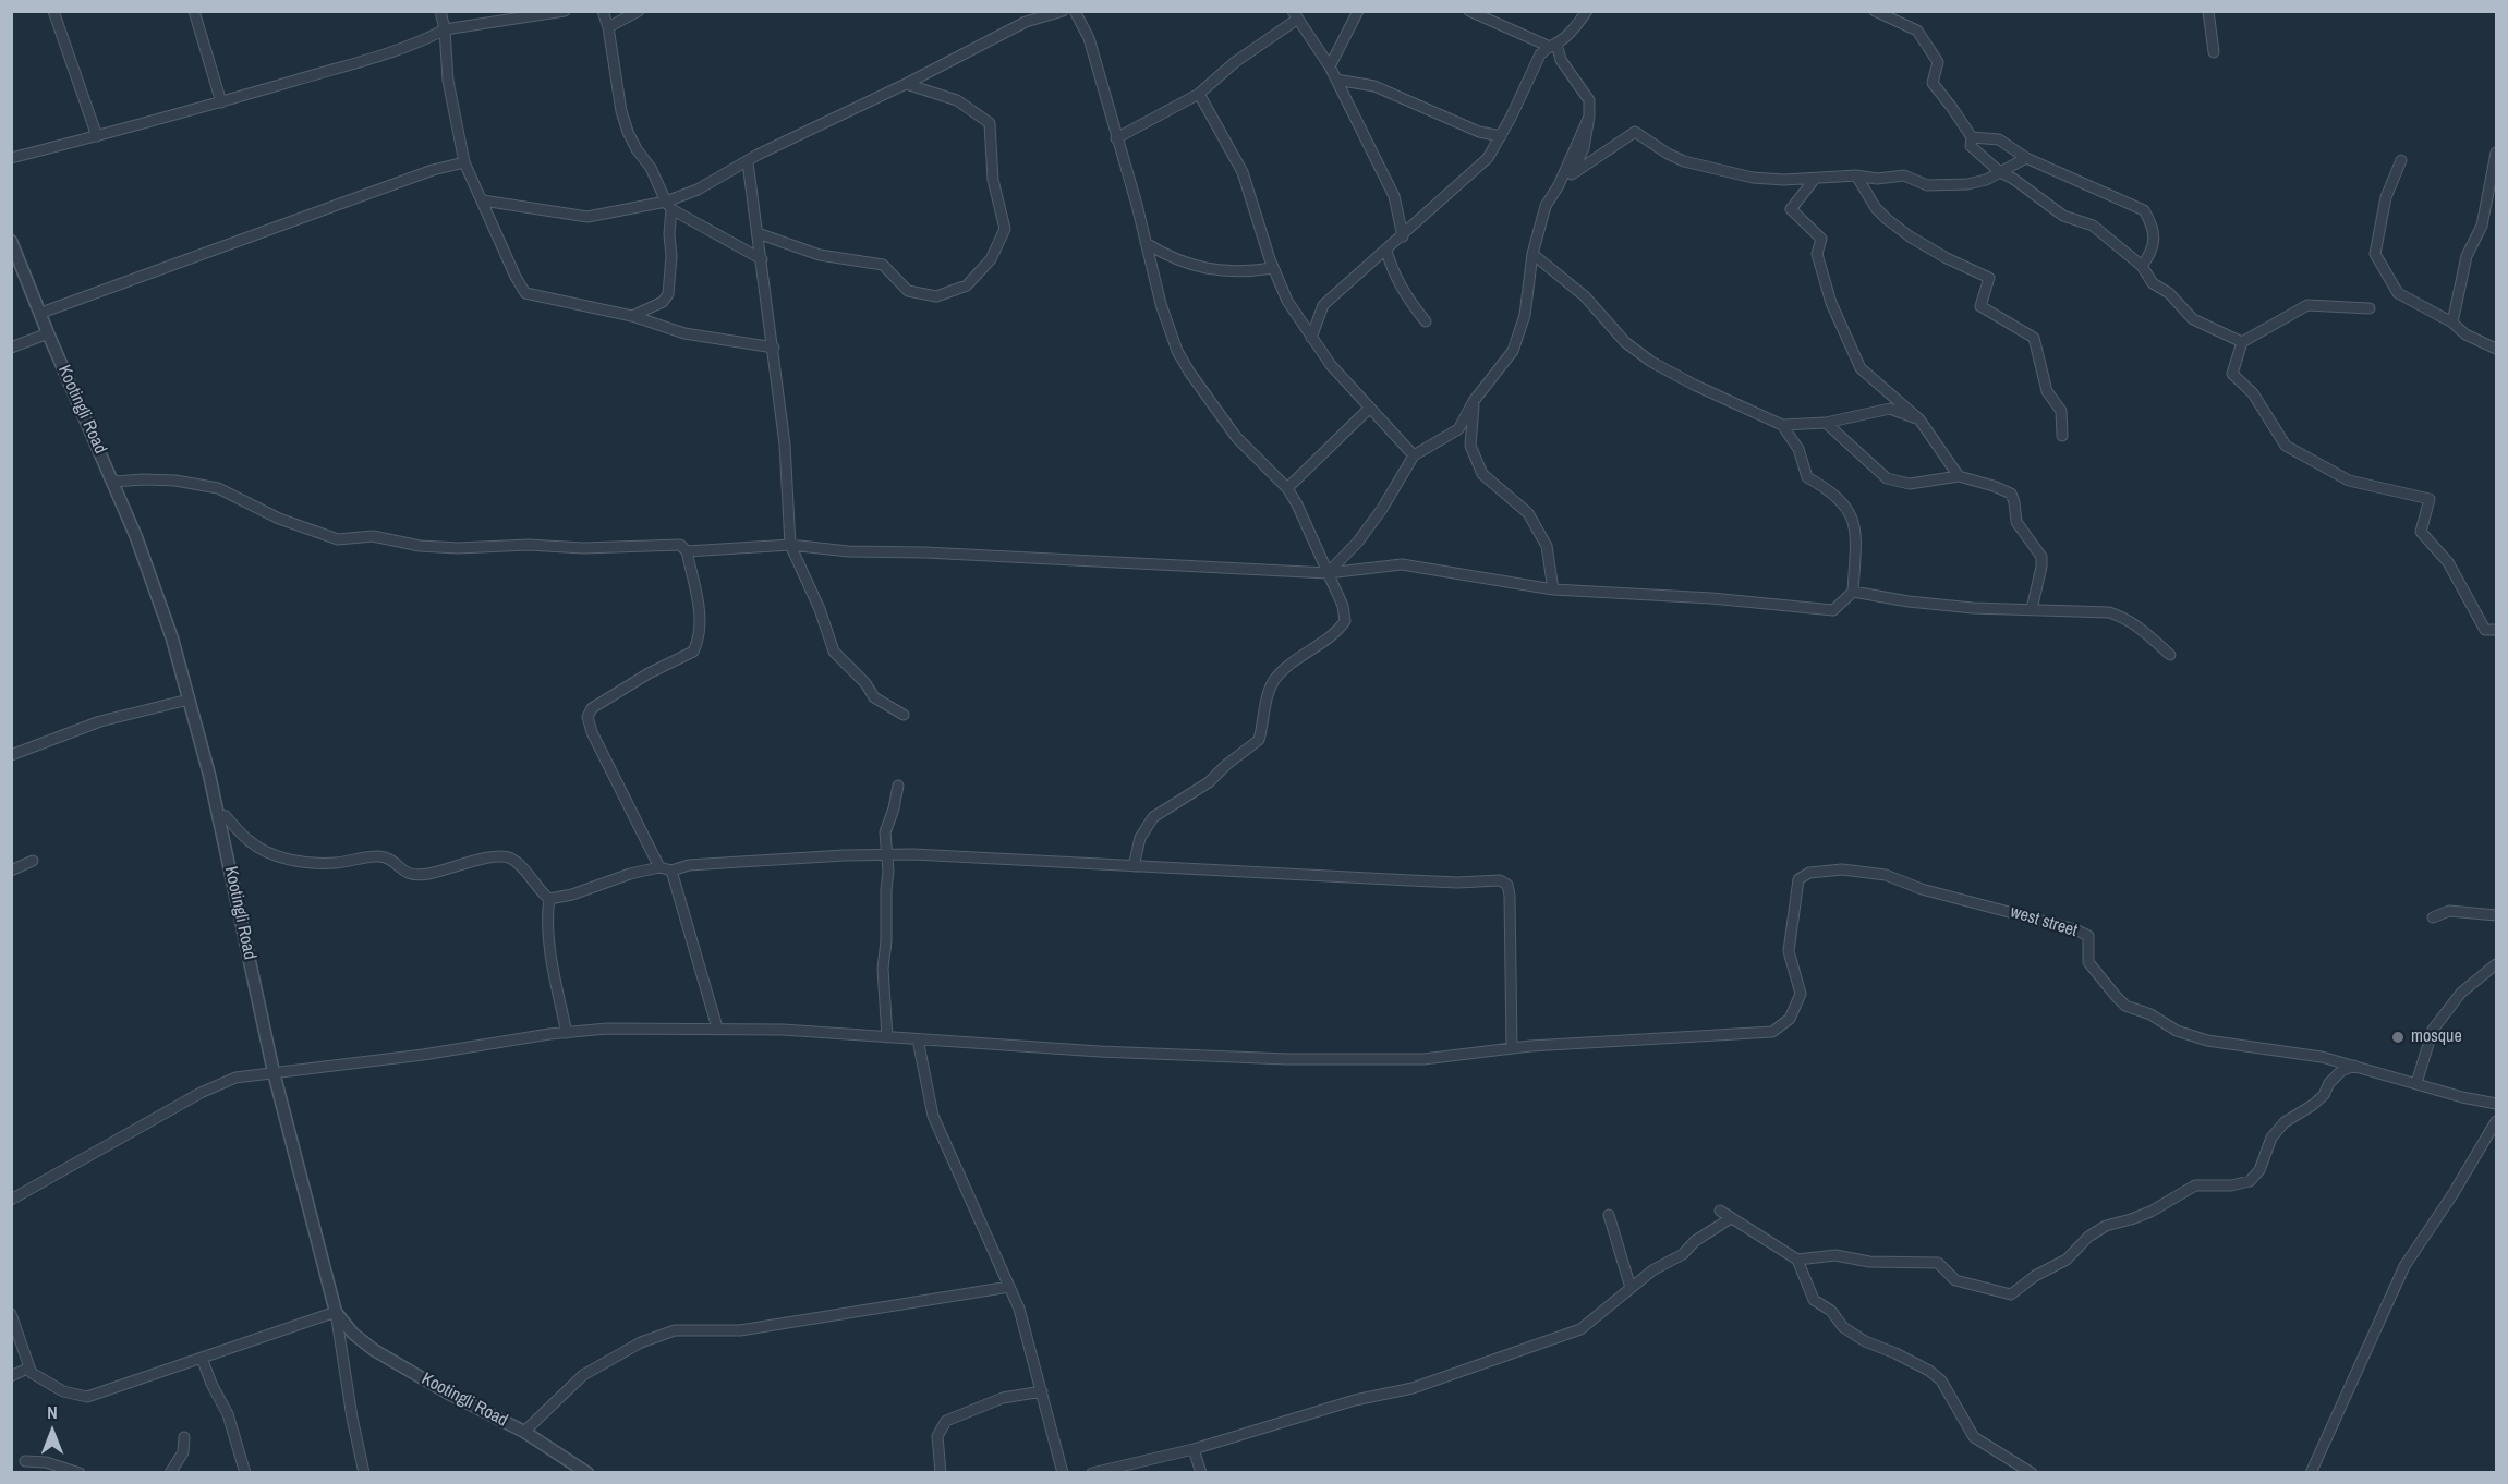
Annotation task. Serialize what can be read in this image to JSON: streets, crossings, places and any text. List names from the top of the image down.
{
  "streets": {
    "street": ["Kootingli Road", "west street"]
  },
  "places": ["mosque"],
  "north": "top"
}
